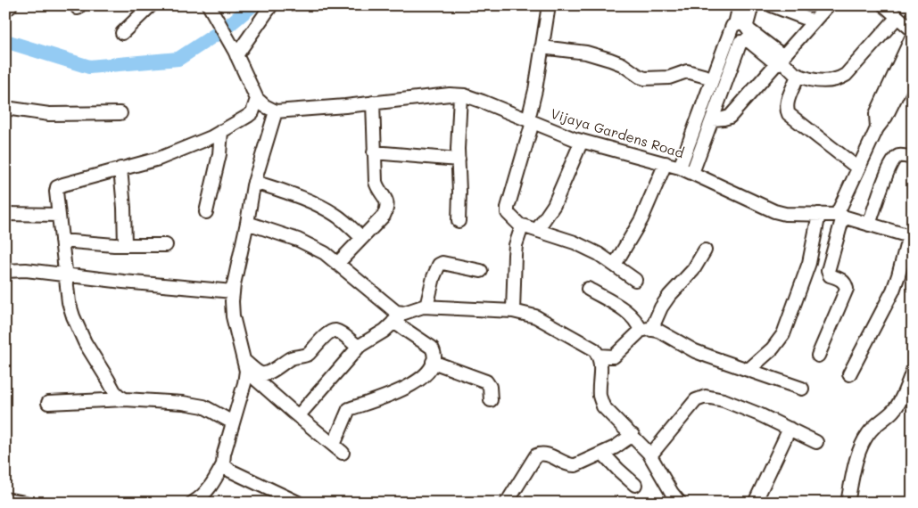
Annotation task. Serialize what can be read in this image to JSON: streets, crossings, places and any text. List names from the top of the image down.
{
  "streets": {
    "street": ["Vijaya Gardens Road"]
  }
}
